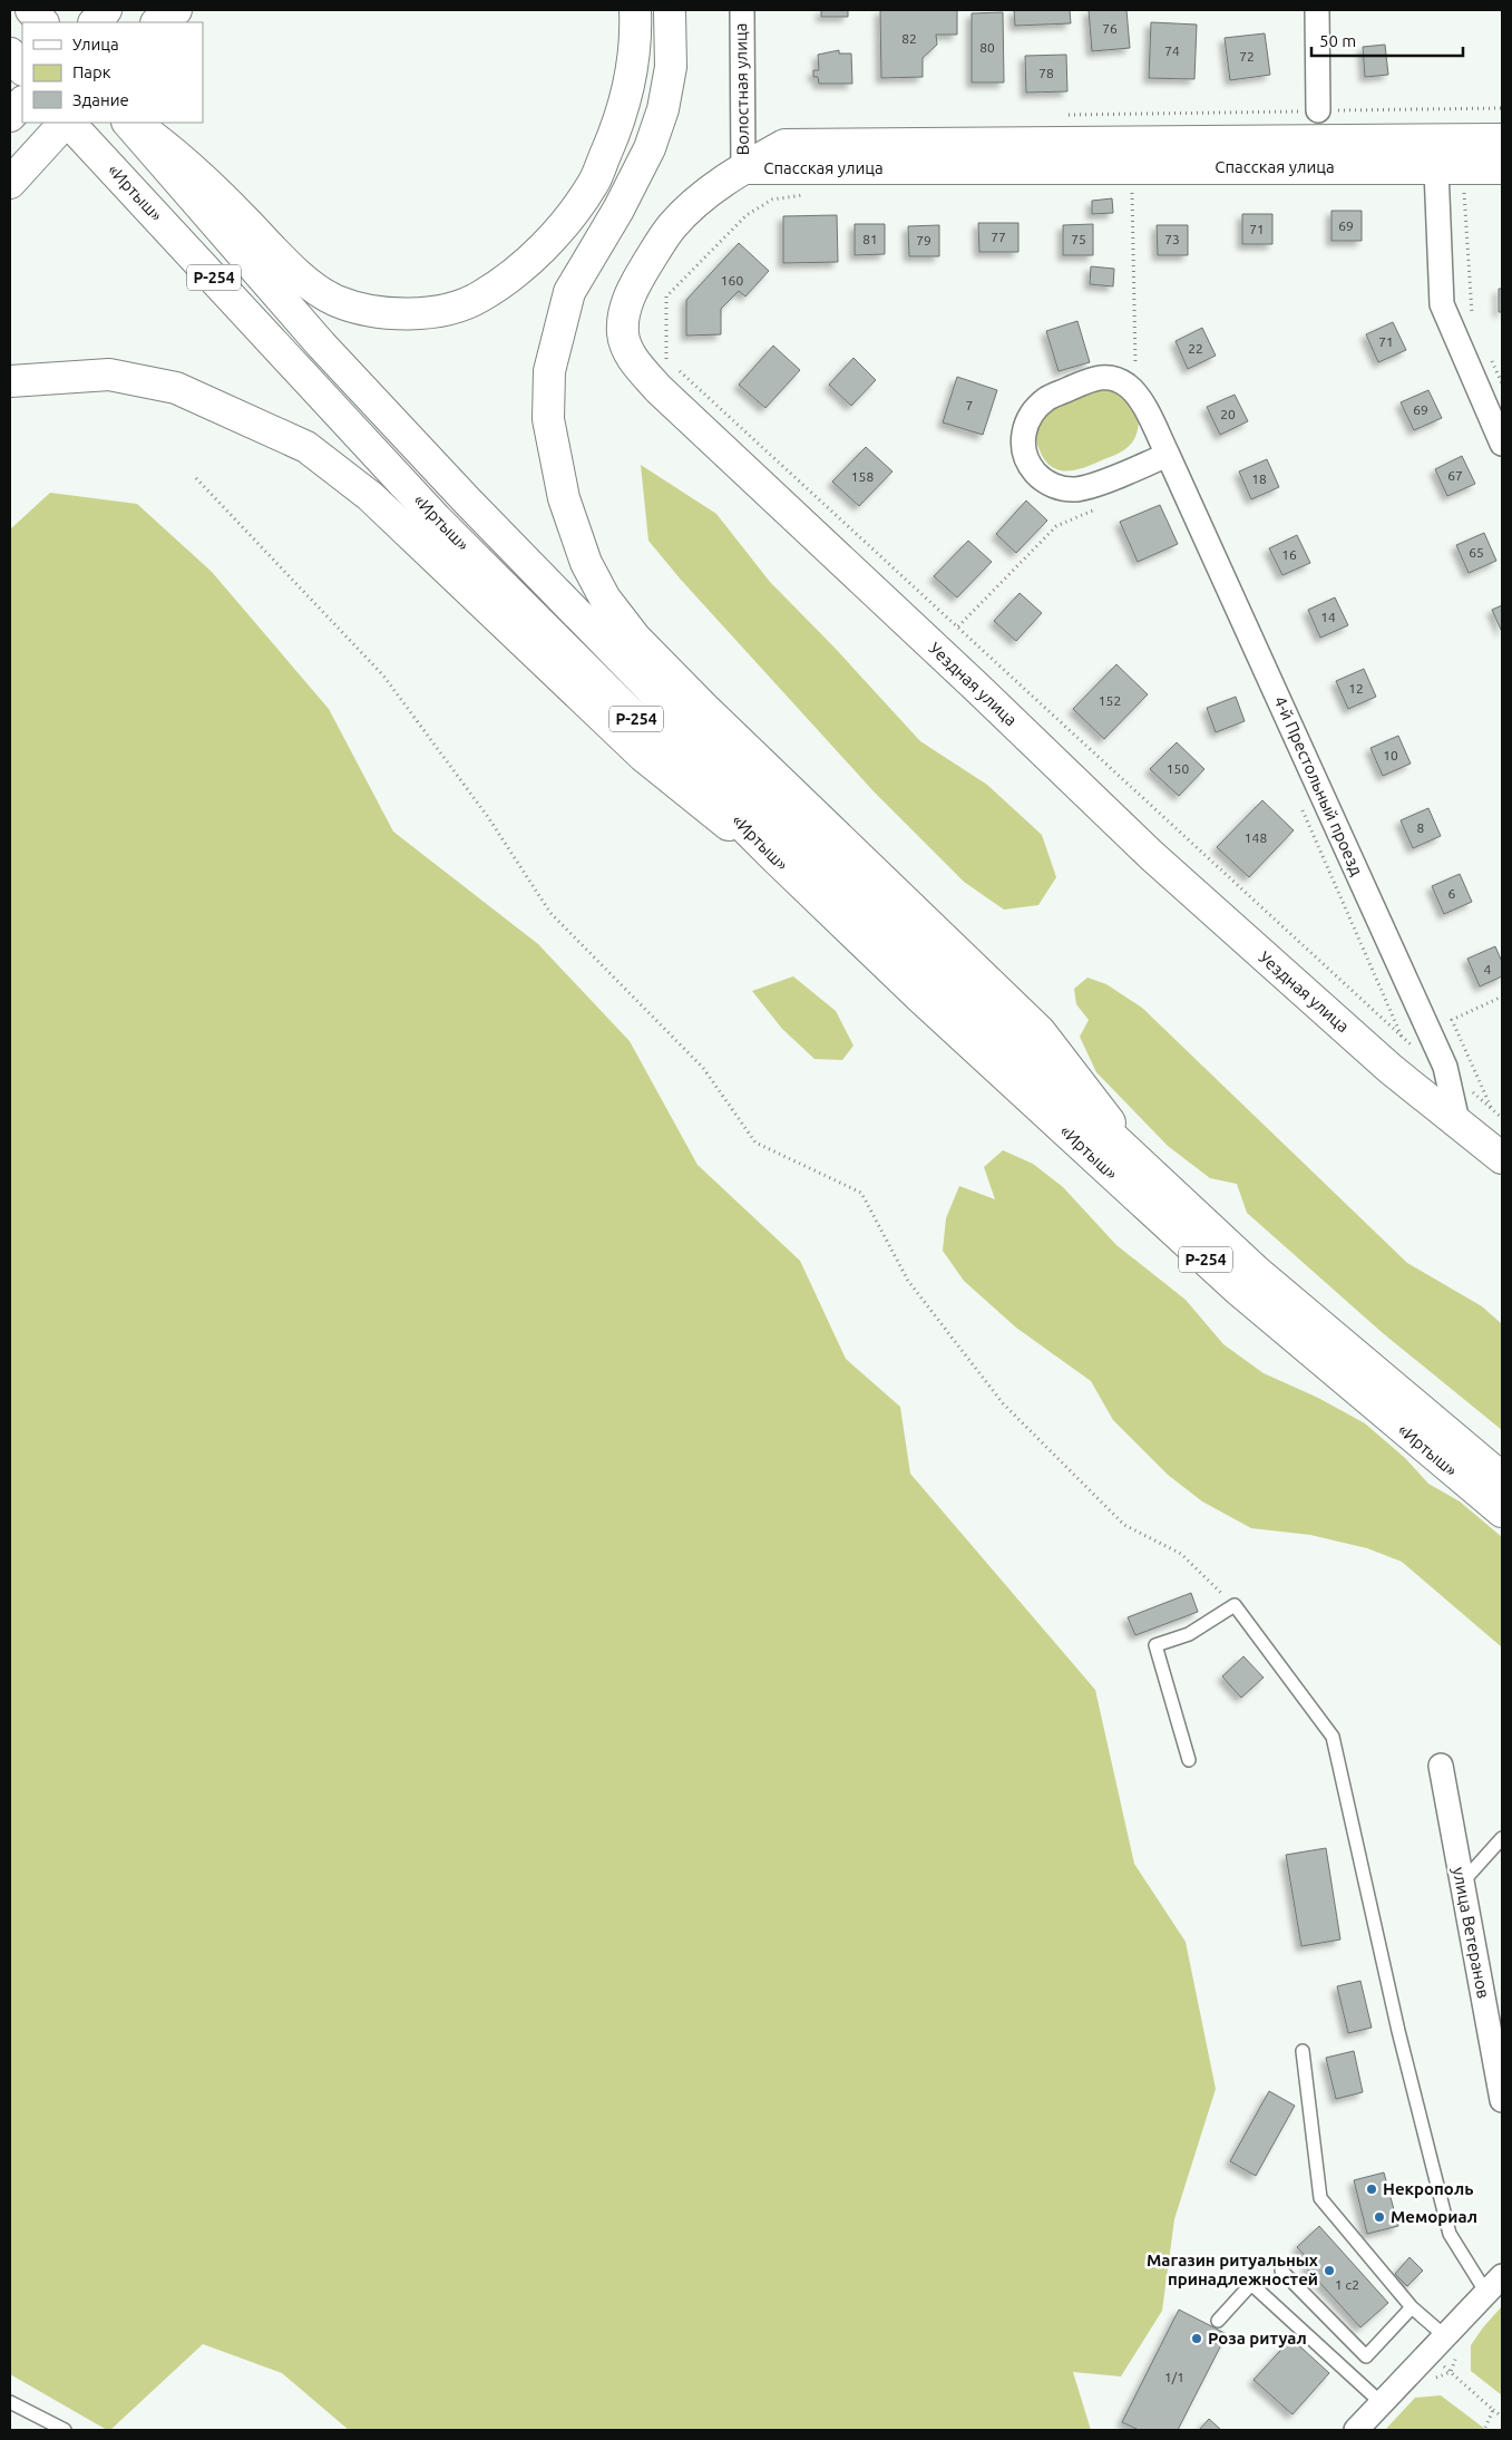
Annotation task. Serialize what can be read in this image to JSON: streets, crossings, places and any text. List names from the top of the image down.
{
  "streets": {
    "main road": [
      "Спасская улица",
      "«Иртыш»",
      "Р-254",
      "Уездная улица"
    ],
    "street": ["Волостная улица", "4-й Престольный проезд", "улица Ветеранов"]
  },
  "crossings": [
    ["Волостная улица", "Спасская улица"],
    ["Волостная улица", "Уездная улица"],
    ["Спасская улица", "Уездная улица"],
    ["Уездная улица", "4-й Престольный проезд"]
  ],
  "places": [
    "Некрополь",
    "Мемориал",
    "Магазин ритуальных принадлежностей",
    "Роза ритуал"
  ],
  "house_numbers": [
    "76",
    "82",
    "80",
    "74",
    "72",
    "78",
    "69",
    "71",
    "77",
    "81",
    "75",
    "73",
    "79",
    "160",
    "71",
    "22",
    "7",
    "69",
    "20",
    "67",
    "158",
    "18",
    "65",
    "16",
    "14",
    "12",
    "152",
    "10",
    "150",
    "8",
    "148",
    "6",
    "4",
    "1 с2",
    "1/1"
  ],
  "legend": ["Улица", "Парк", "Здание"],
  "scale_bar": "50 m"
}
